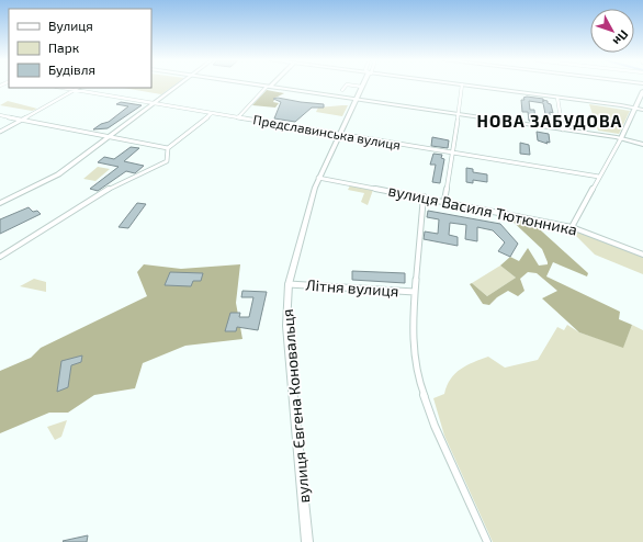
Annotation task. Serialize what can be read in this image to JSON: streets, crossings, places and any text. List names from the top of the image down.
{
  "streets": {
    "main road": ["вулиця Євгена Коновальця"],
    "street": ["Предславинська вулиця", "вулиця Василя Тютюнника", "Літня вулиця"]
  },
  "crossings": [
    ["Предславинська вулиця", "вулиця Євгена Коновальця"],
    ["вулиця Василя Тютюнника", "вулиця Євгена Коновальця"],
    ["Літня вулиця", "вулиця Євгена Коновальця"]
  ],
  "districts": ["НОВА ЗАБУДОВА"],
  "legend": ["Вулиця", "Парк", "Будівля"],
  "north": "bottom right"
}
